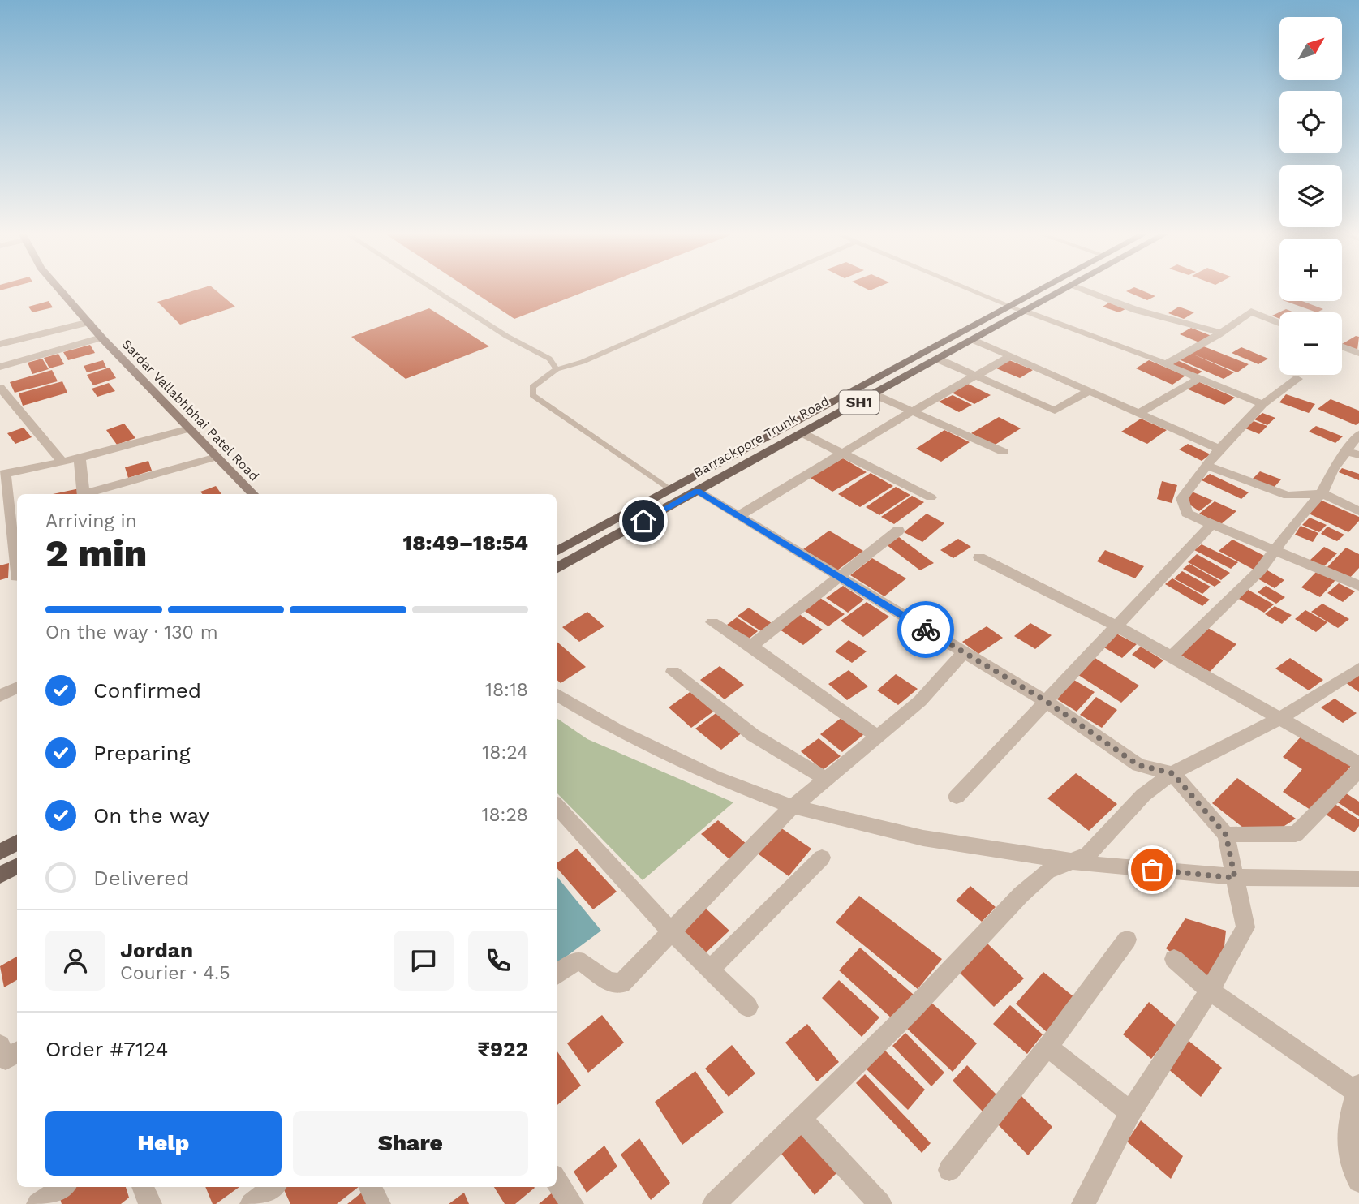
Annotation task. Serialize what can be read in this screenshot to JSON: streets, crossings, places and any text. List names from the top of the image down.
{
  "streets": {
    "main road": ["SH1", "Barrackpore Trunk Road"],
    "street": ["Sardar Vallabhbhai Patel Road"]
  },
  "north": "top right",
  "page": {
    "map_buttons": ["+", "−"],
    "heading": ["2 min", "Arriving in", "18:49–18:54"],
    "panel": [
      "Jordan",
      "Courier · 4.5",
      "Order #7124",
      "₹922"
    ],
    "bar": "On the way · 130 m",
    "list": [
      ["Confirmed", "18:18"],
      ["Preparing", "18:24"],
      ["On the way", "18:28"],
      "Delivered"
    ],
    "buttons": ["Help", "Share"]
  }
}
